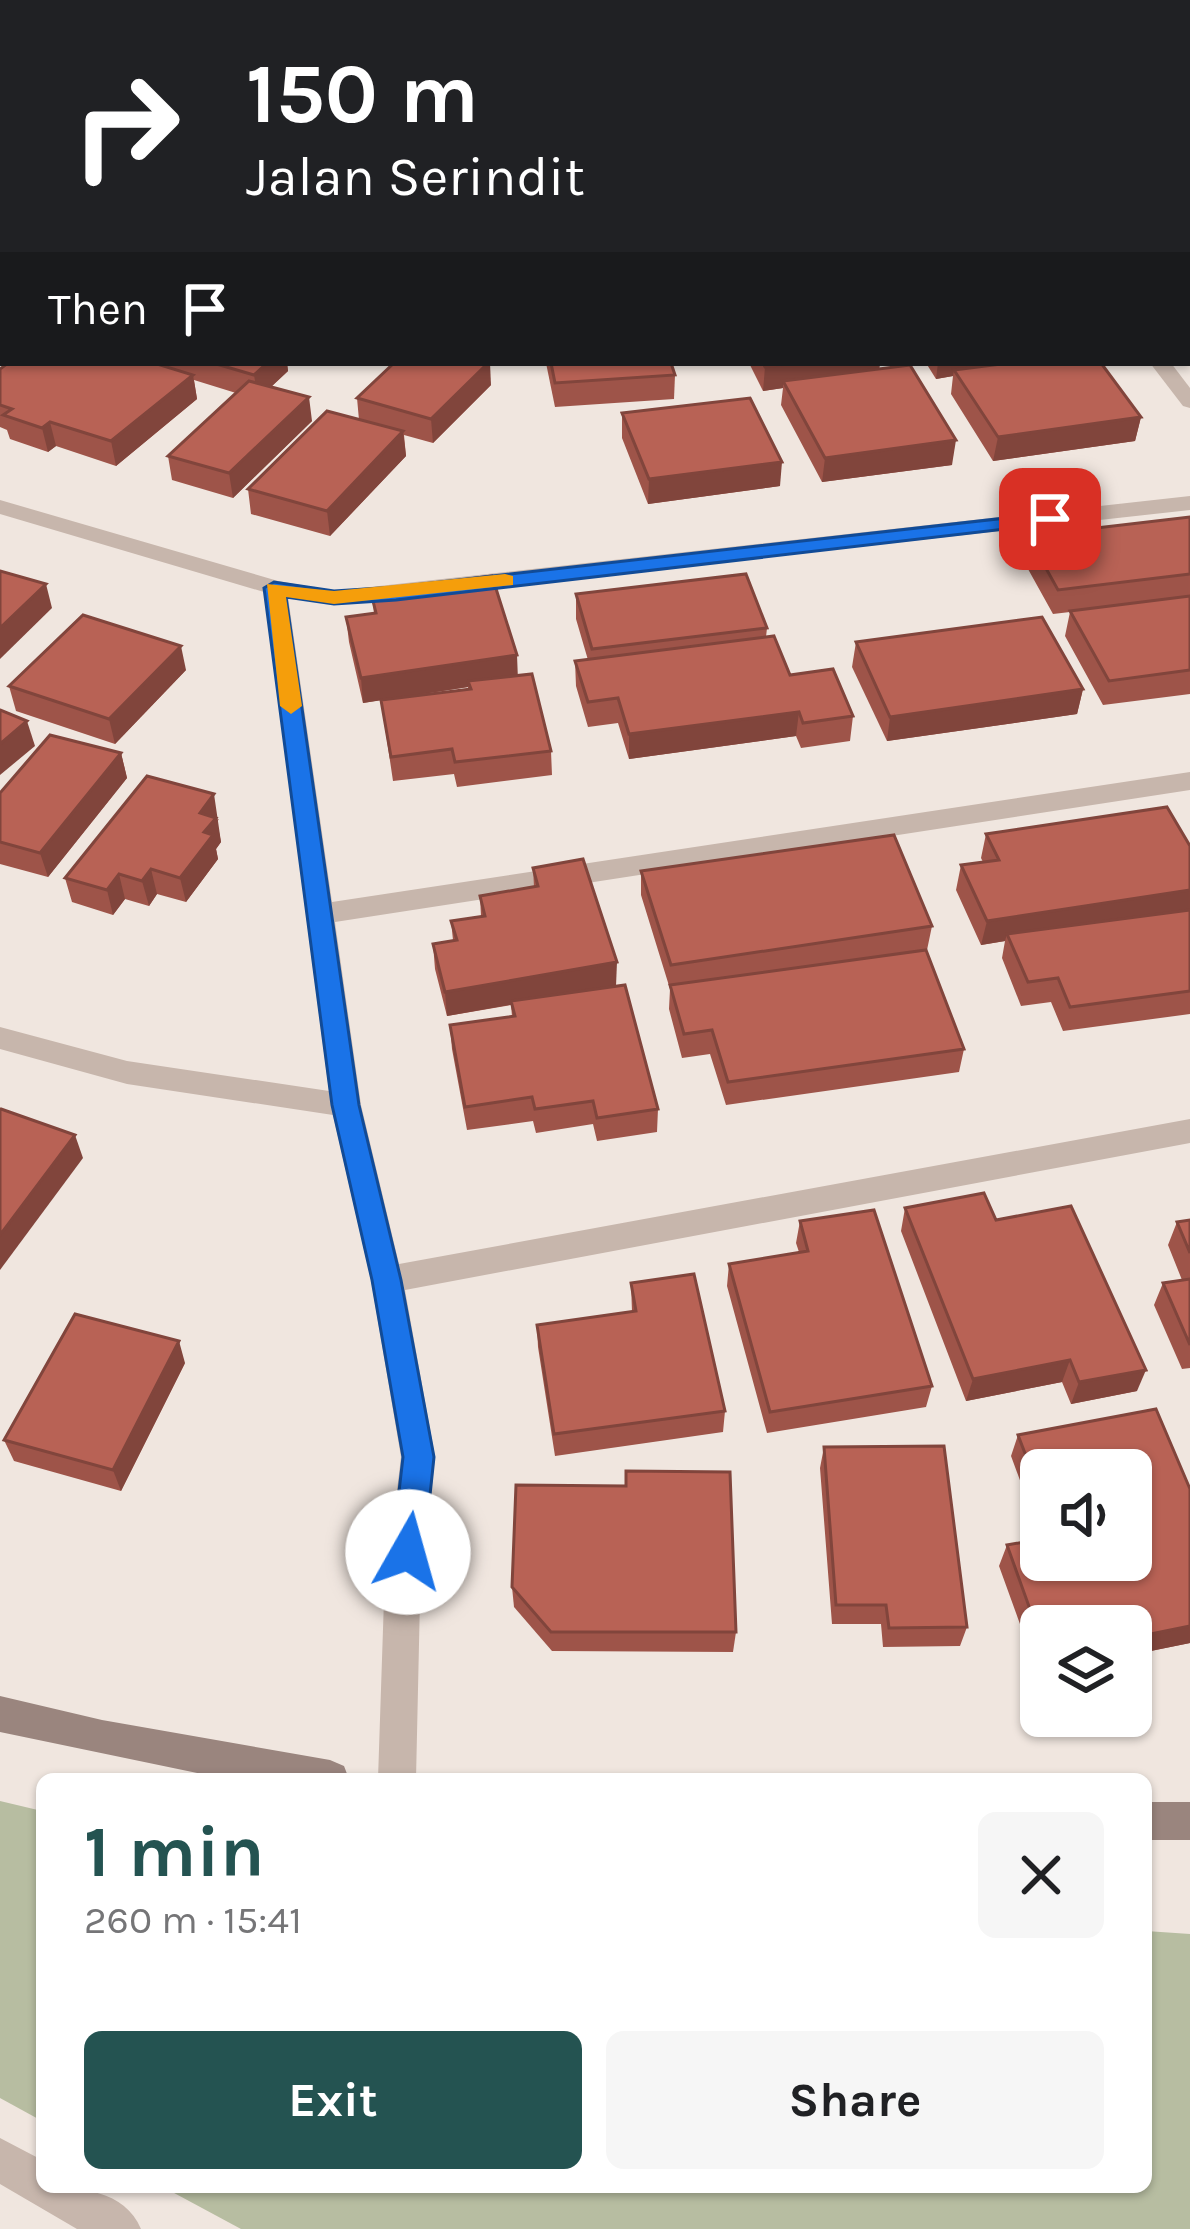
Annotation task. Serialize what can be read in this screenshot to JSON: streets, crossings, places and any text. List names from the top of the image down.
{
  "page": {
    "turn": ["150 m", "Jalan Serindit"],
    "then": "Then",
    "heading": ["1 min", "260 m · 15:41"],
    "buttons": ["Exit", "Share"]
  }
}
